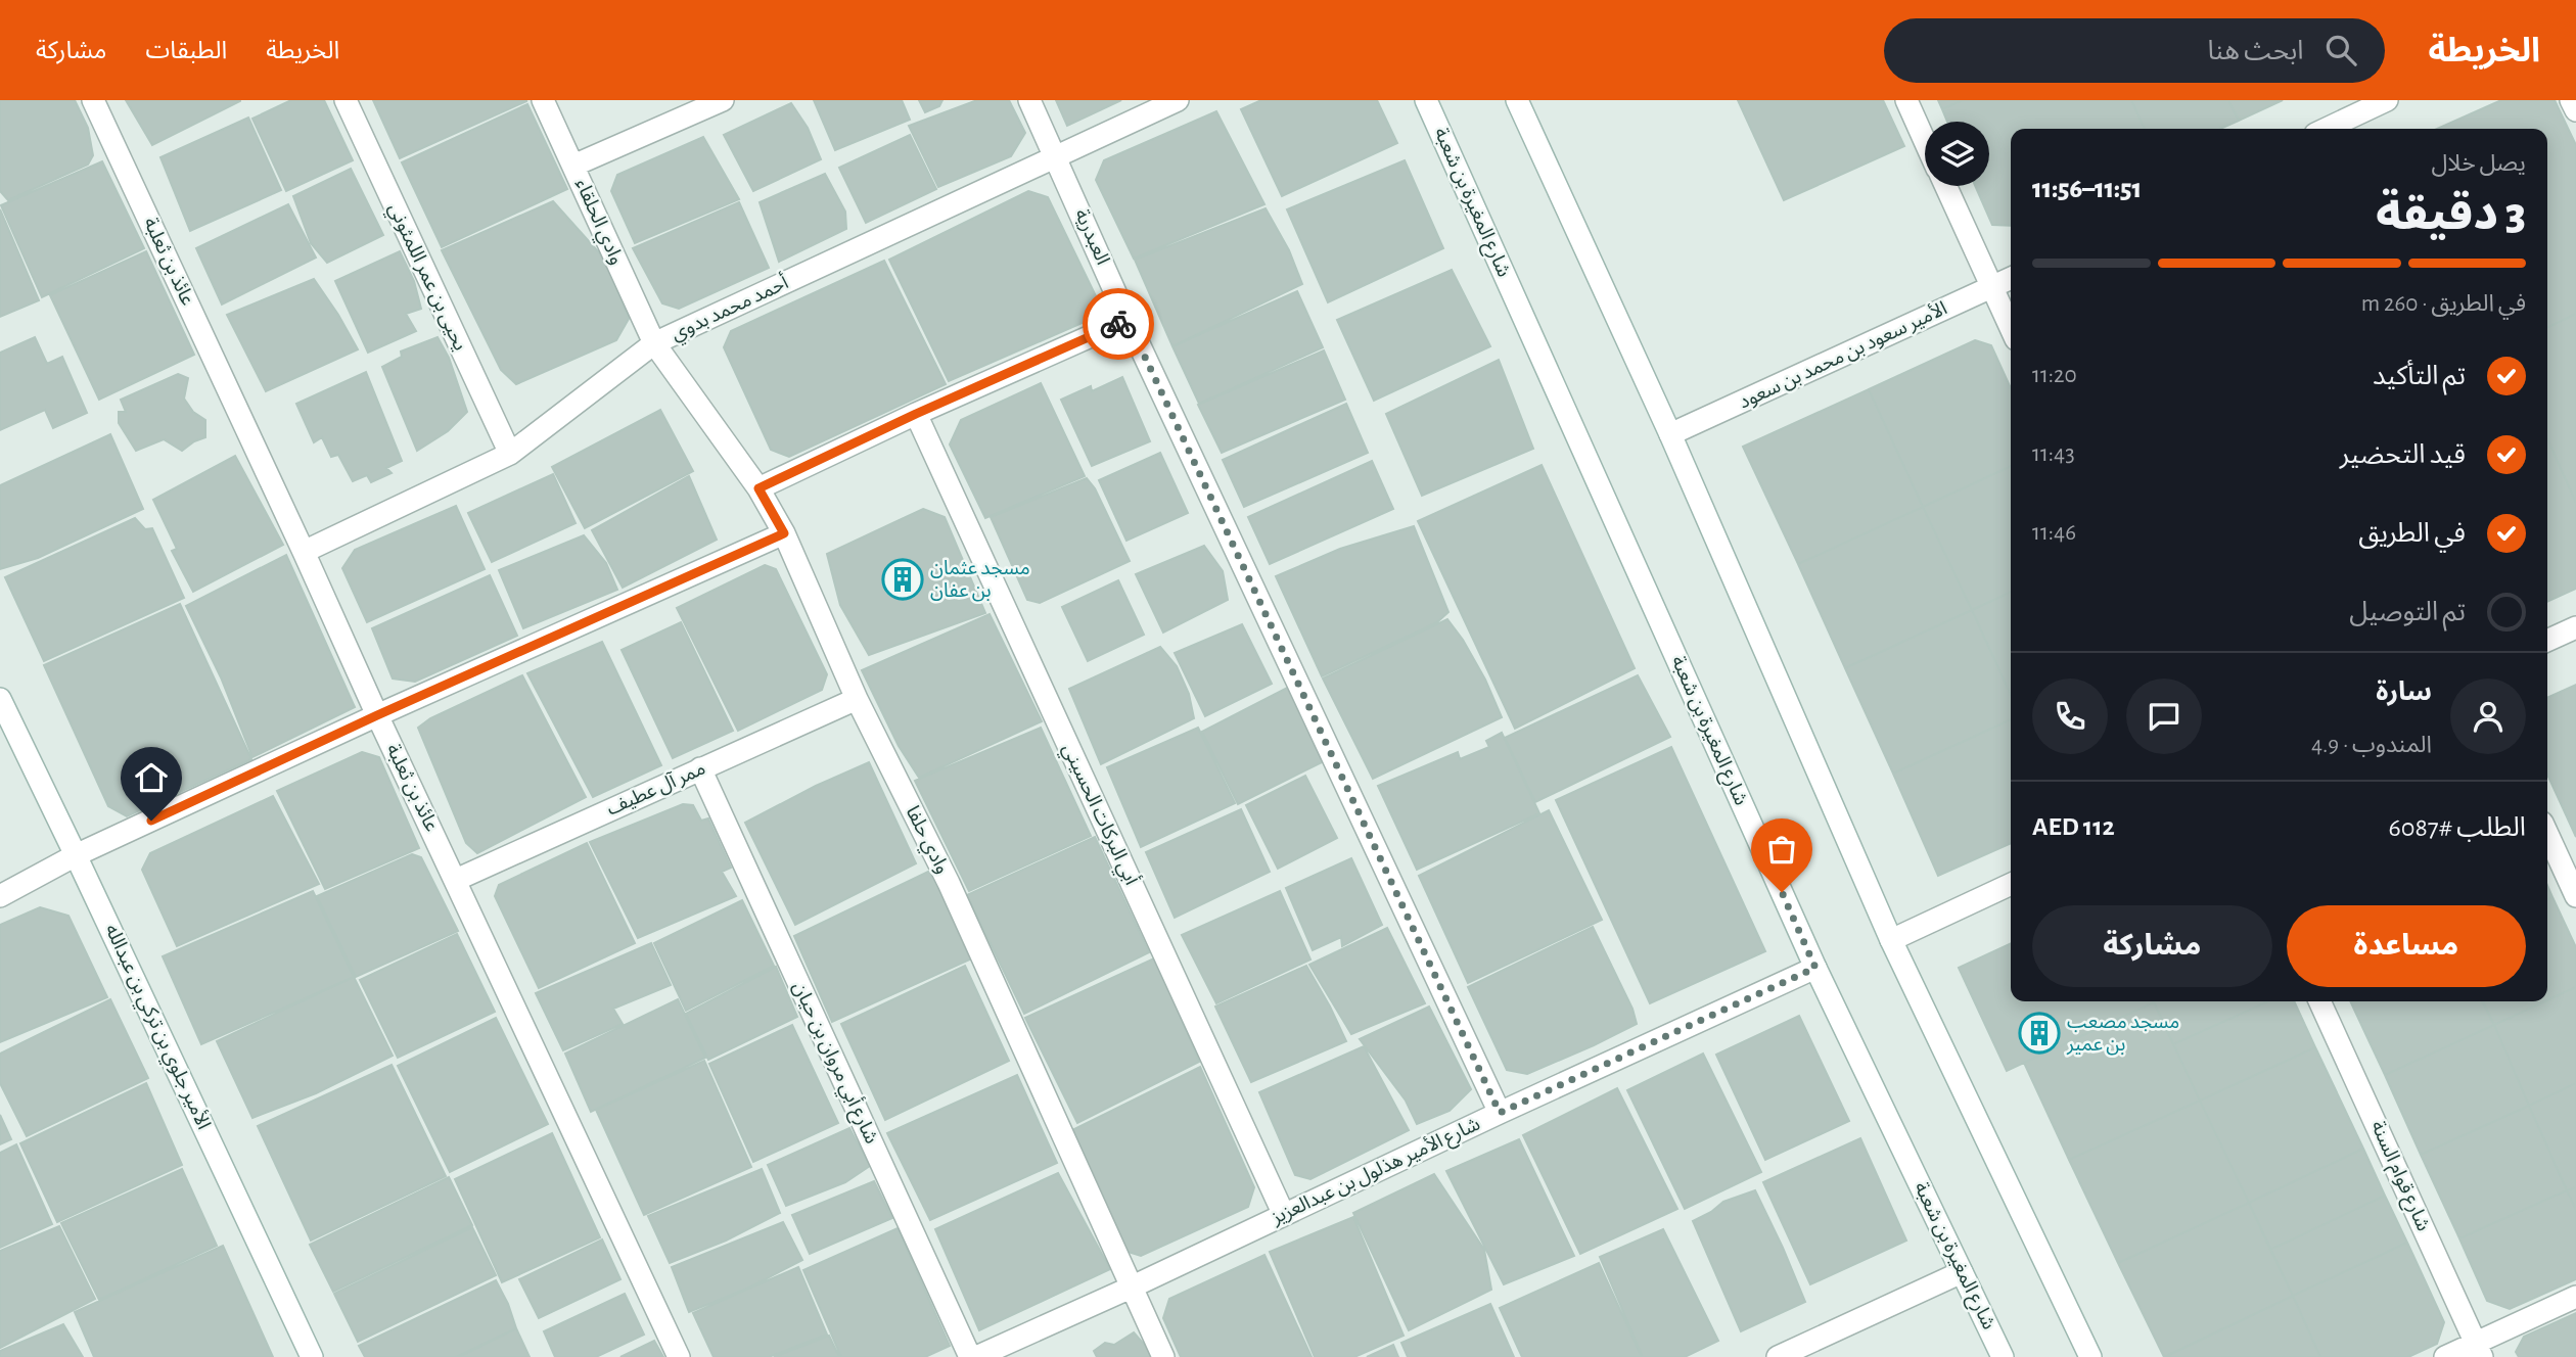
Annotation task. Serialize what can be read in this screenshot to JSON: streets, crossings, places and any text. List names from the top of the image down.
{
  "streets": {
    "street": [
      "شارع المغيرة بن شعبة",
      "وادي الحلقاء",
      "العبدرية",
      "عائذ بن ثعلبة",
      "يحيى بن عمر اللمثوني",
      "أحمد محمد بدوي",
      "الأمير سعود بن محمد بن سعود",
      "ممر آل عطيف",
      "أبي البركات الحسيني",
      "وادي حلفا",
      "الأمير جلوي بن تركي بن عبدالله",
      "شارع أبي مروان بن حيان",
      "شارع الأمير هذلول بن عبدالعزيز",
      "شارع قوام السنة"
    ]
  },
  "crossings": [
    ["شارع المغيرة بن شعبة", "شارع الأمير هذلول بن عبدالعزيز"],
    ["وادي الحلقاء", "أحمد محمد بدوي"],
    ["وادي الحلقاء", "وادي حلفا"],
    ["العبدرية", "أحمد محمد بدوي"],
    ["العبدرية", "شارع الأمير هذلول بن عبدالعزيز"],
    ["عائذ بن ثعلبة", "أحمد محمد بدوي"],
    ["عائذ بن ثعلبة", "ممر آل عطيف"],
    ["يحيى بن عمر اللمثوني", "أحمد محمد بدوي"],
    ["أحمد محمد بدوي", "وادي حلفا"],
    ["ممر آل عطيف", "وادي حلفا"],
    ["ممر آل عطيف", "شارع أبي مروان بن حيان"],
    ["أبي البركات الحسيني", "شارع الأمير هذلول بن عبدالعزيز"],
    ["وادي حلفا", "شارع الأمير هذلول بن عبدالعزيز"]
  ],
  "places": {
    "building": ["مسجد عثمان بن عفان", "مسجد مصعب بن عمير"]
  },
  "page": {
    "header": "الخريطة",
    "search": "ابحث هنا",
    "nav": ["الخريطة", "الطبقات", "مشاركة"],
    "heading": ["3 دقيقة", "يصل خلال", "11:51–11:56"],
    "panel": [
      "سارة",
      "المندوب · 4.9",
      "الطلب #6087",
      "AED 112"
    ],
    "bar": "في الطريق · 260 m",
    "list": [
      ["تم التأكيد", "11:20"],
      ["قيد التحضير", "11:43"],
      ["في الطريق", "11:46"],
      "تم التوصيل"
    ],
    "buttons": ["مساعدة", "مشاركة"]
  }
}
